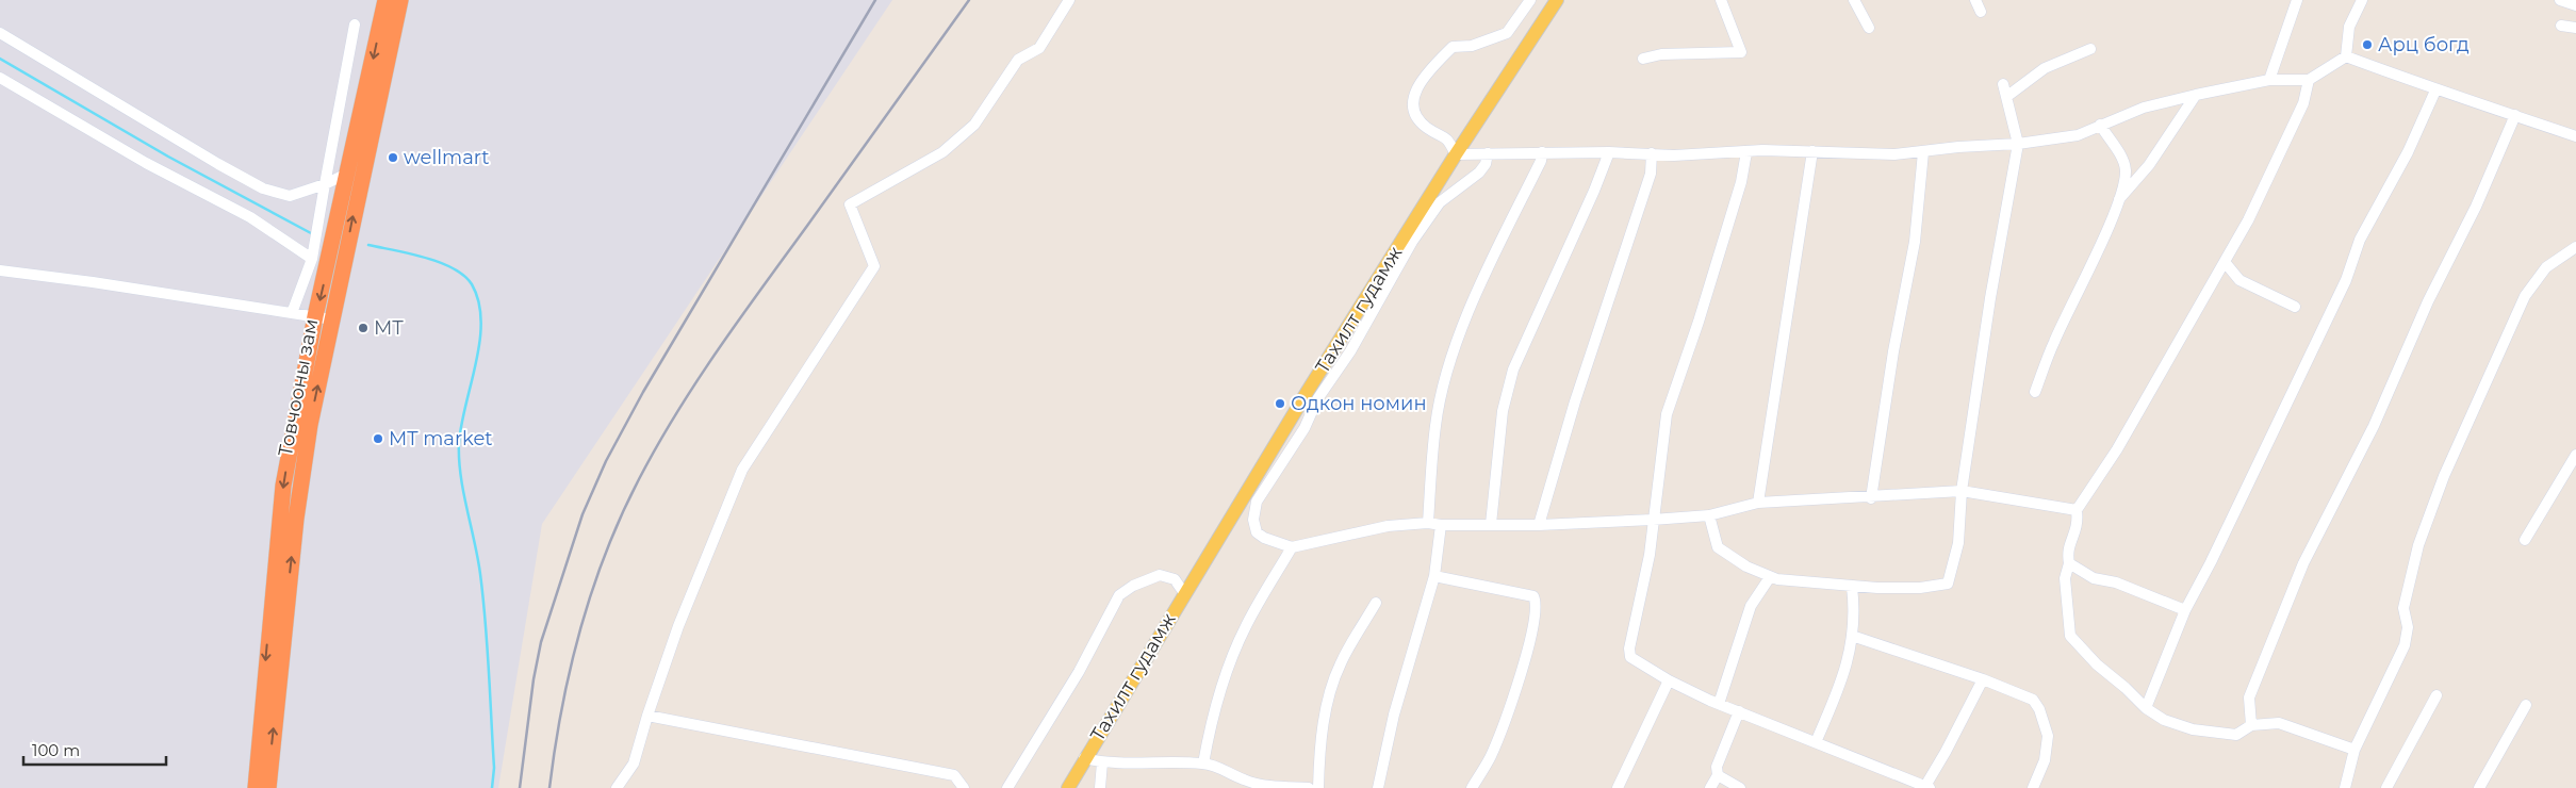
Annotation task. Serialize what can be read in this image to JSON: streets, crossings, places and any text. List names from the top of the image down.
{
  "streets": {
    "highway": ["Товчооны зам"],
    "main road": ["Тахилт гудамж"]
  },
  "places": [
    "Арц богд",
    "wellmart",
    "МТ",
    "Одкон номин",
    "MT market"
  ],
  "scale_bar": "100 m"
}
